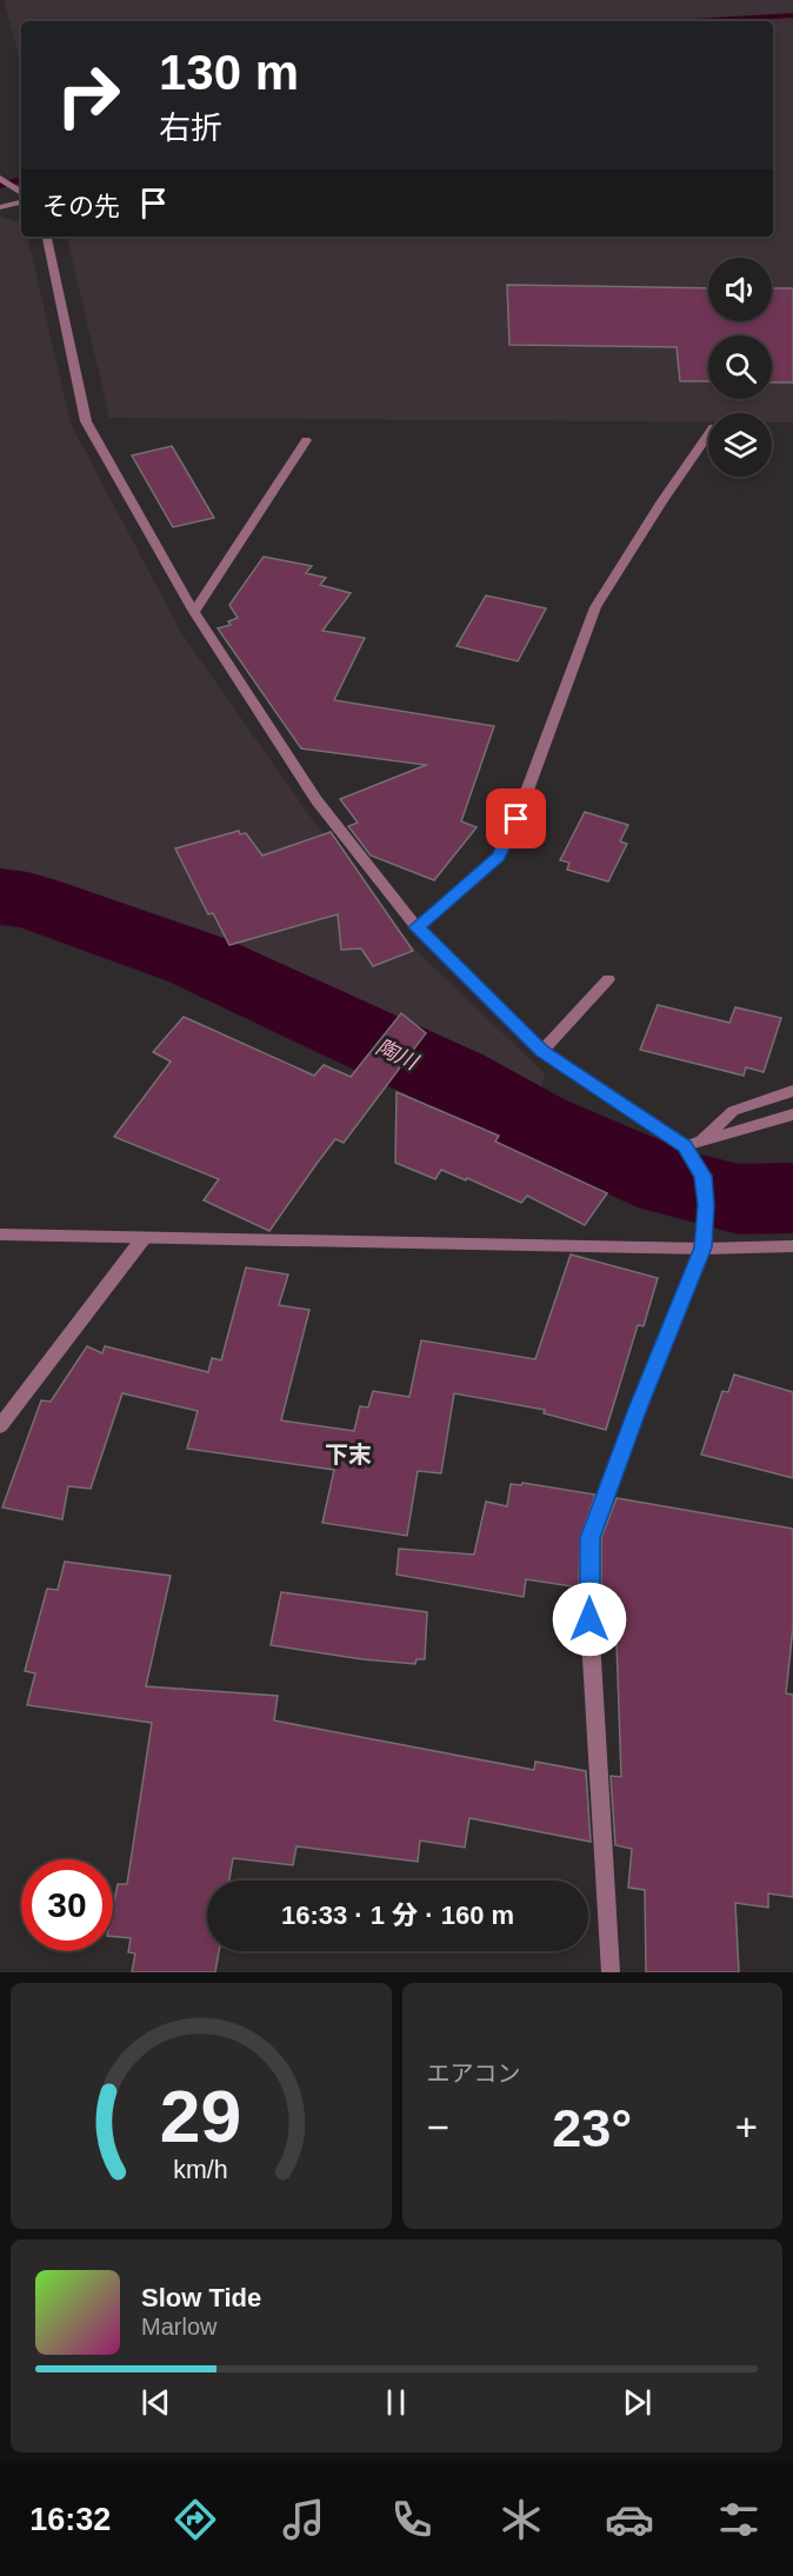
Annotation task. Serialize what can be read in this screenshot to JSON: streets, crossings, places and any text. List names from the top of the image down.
{
  "districts": ["下末"],
  "water": ["陶川"],
  "page": {
    "turn": ["130 m", "右折"],
    "then": "その先",
    "limit": "30",
    "trip": "16:33 · 1 分 · 160 m",
    "tile": "エアコン",
    "heat": ["−", "23°", "+"],
    "song": ["Slow Tide", "Marlow"],
    "tabs": "16:32",
    "gauge": ["29", "km/h"]
  }
}
